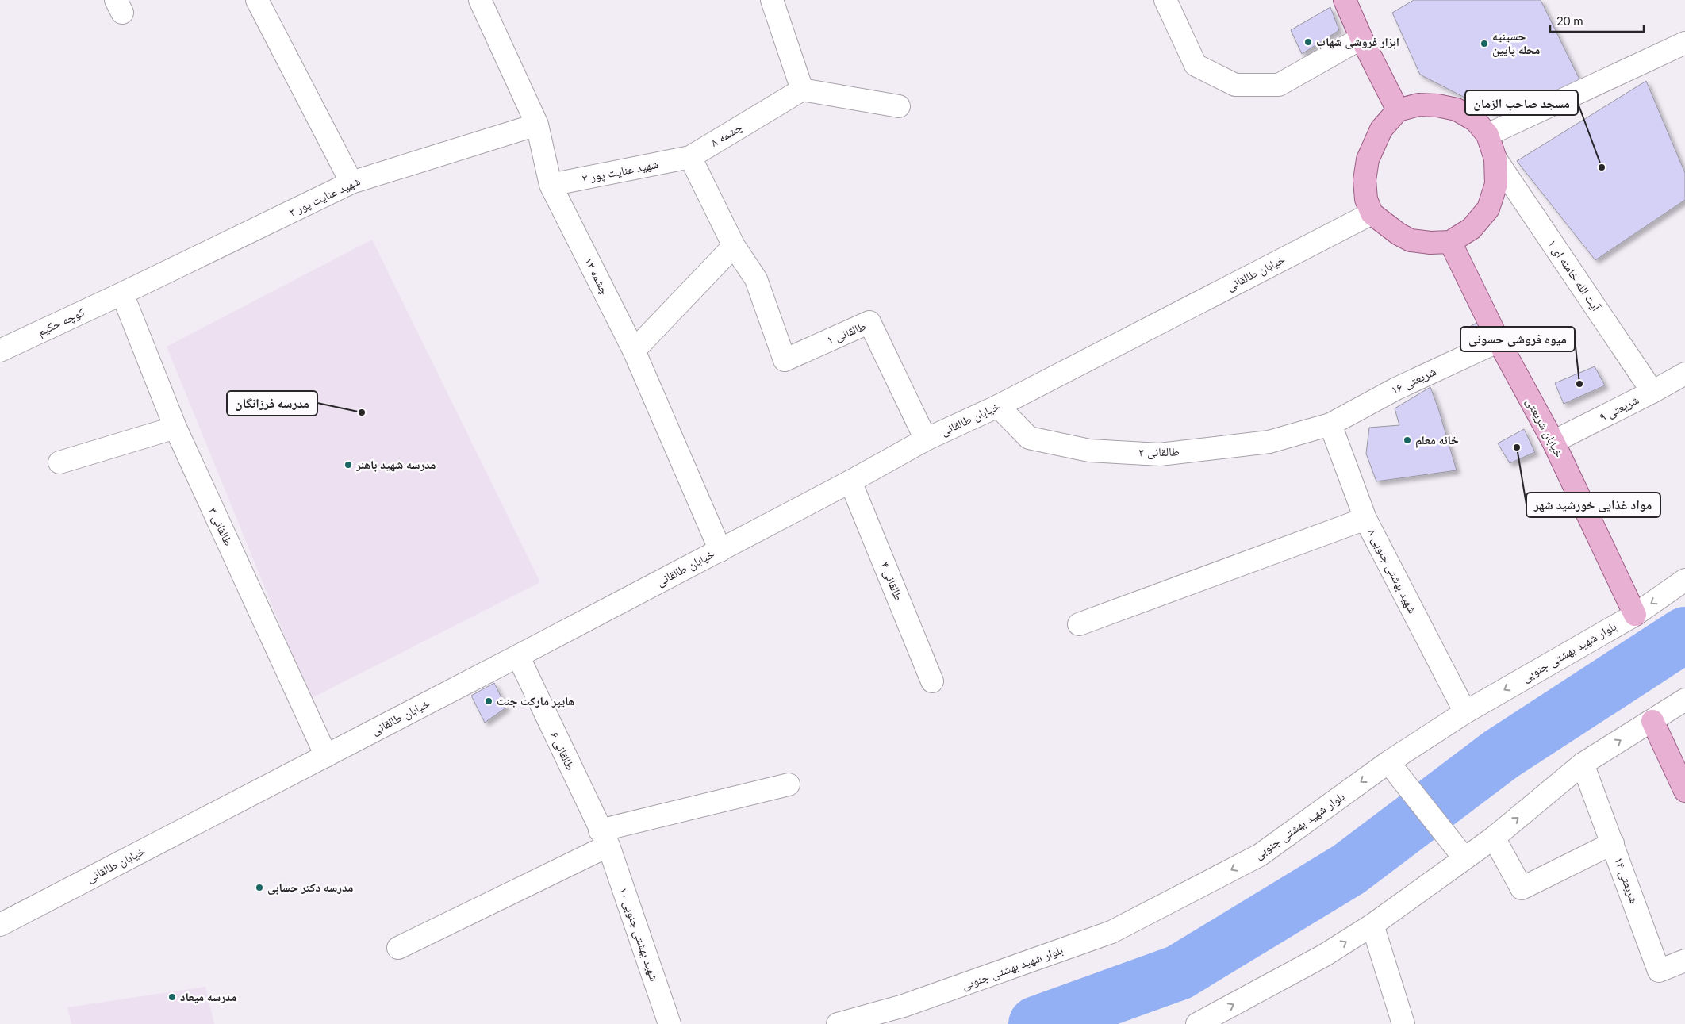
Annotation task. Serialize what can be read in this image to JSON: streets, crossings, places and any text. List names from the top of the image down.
{
  "streets": {
    "main road": ["خیابان شریعتی"],
    "street": [
      "چشمه ۸",
      "شهید عنایت پور ۳",
      "شهید عنایت پور ۲",
      "خیابان طالقانی",
      "آیت الله خامنه ای ۱",
      "چشمه ۱۲",
      "کوچه حکیم",
      "طالقانی ۱",
      "شریعتی ۱۶",
      "شریعتی ۹",
      "طالقانی ۲",
      "طالقانی ۳",
      "شهید بهشتی جنوبی ۸",
      "طالقانی ۴",
      "بلوار شهید بهشتی جنوبی",
      "طالقانی ۶",
      "شریعتی ۱۴",
      "شهید بهشتی جنوبی ۱۰"
    ]
  },
  "crossings": [
    ["چشمه ۸", "شهید عنایت پور ۳"],
    ["شهید عنایت پور ۳", "چشمه ۱۲"],
    ["شهید عنایت پور ۲", "چشمه ۱۲"],
    ["شهید عنایت پور ۲", "کوچه حکیم"],
    ["شهید عنایت پور ۲", "طالقانی ۳"],
    ["خیابان طالقانی", "آیت الله خامنه ای ۱"],
    ["خیابان طالقانی", "چشمه ۱۲"],
    ["خیابان طالقانی", "طالقانی ۱"],
    ["خیابان طالقانی", "خیابان شریعتی"],
    ["خیابان طالقانی", "طالقانی ۲"],
    ["خیابان طالقانی", "طالقانی ۳"],
    ["خیابان طالقانی", "طالقانی ۴"],
    ["خیابان طالقانی", "طالقانی ۶"],
    ["آیت الله خامنه ای ۱", "شریعتی ۹"],
    ["آیت الله خامنه ای ۱", "خیابان شریعتی"],
    ["کوچه حکیم", "طالقانی ۳"],
    ["شریعتی ۱۶", "خیابان شریعتی"],
    ["شریعتی ۱۶", "طالقانی ۲"],
    ["شریعتی ۱۶", "شهید بهشتی جنوبی ۸"],
    ["شریعتی ۹", "خیابان شریعتی"],
    ["خیابان شریعتی", "بلوار شهید بهشتی جنوبی"],
    ["طالقانی ۲", "شهید بهشتی جنوبی ۸"],
    ["شهید بهشتی جنوبی ۸", "بلوار شهید بهشتی جنوبی"],
    ["طالقانی ۶", "شهید بهشتی جنوبی ۱۰"]
  ],
  "places": [
    "ابزار فروشی شهاب",
    "حسینیه محله پایین",
    "مسجد صاحب الزمان",
    "میوه فروشی حسونی",
    "مدرسه فرزانگان",
    "خانه معلم",
    "مواد غذایی خورشید شهر",
    "مدرسه شهید باهنر",
    "هایپر مارکت جنت",
    "مدرسه دکتر حسابی",
    "مدرسه میعاد"
  ],
  "scale_bar": "20 m"
}
